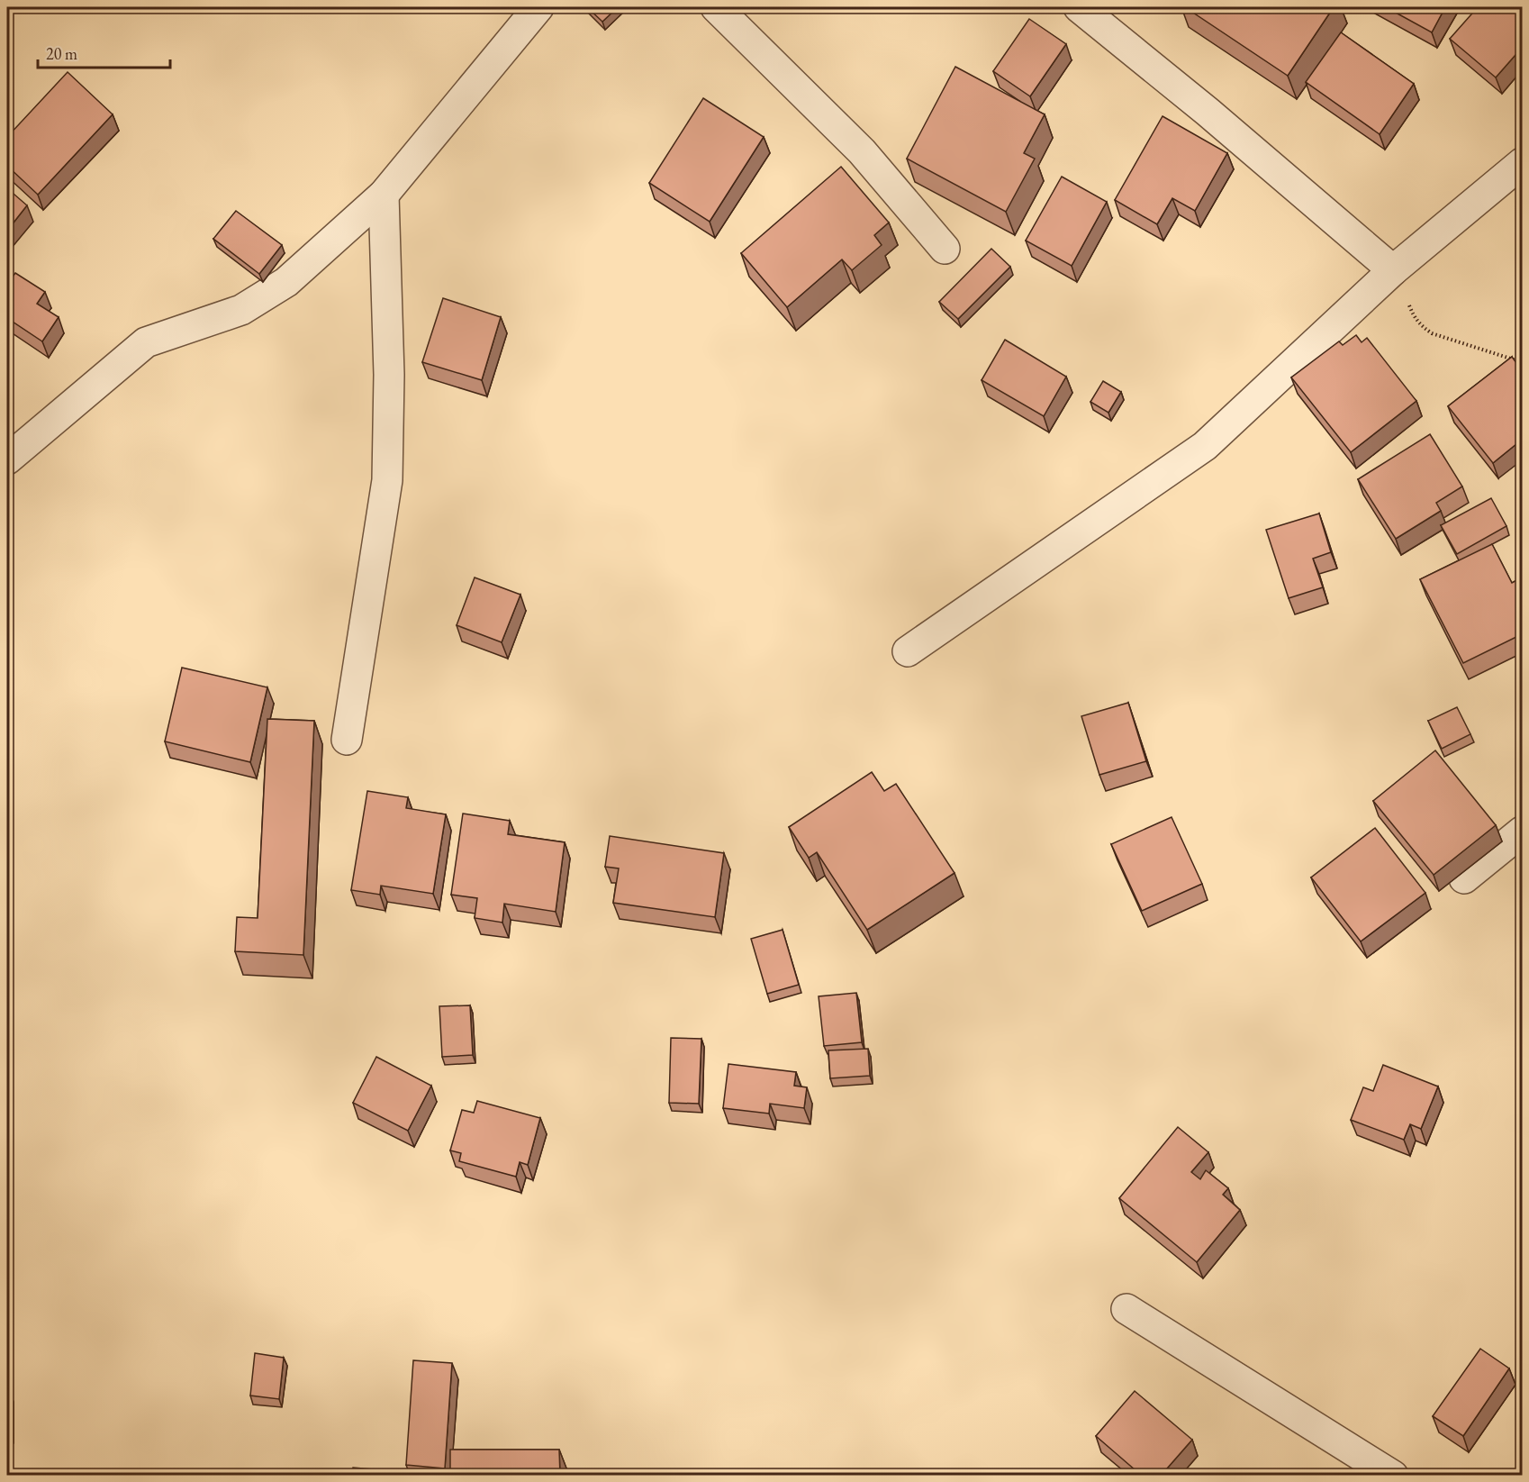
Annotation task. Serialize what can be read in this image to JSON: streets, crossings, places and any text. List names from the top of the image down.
{
  "scale_bar": "20 m"
}
